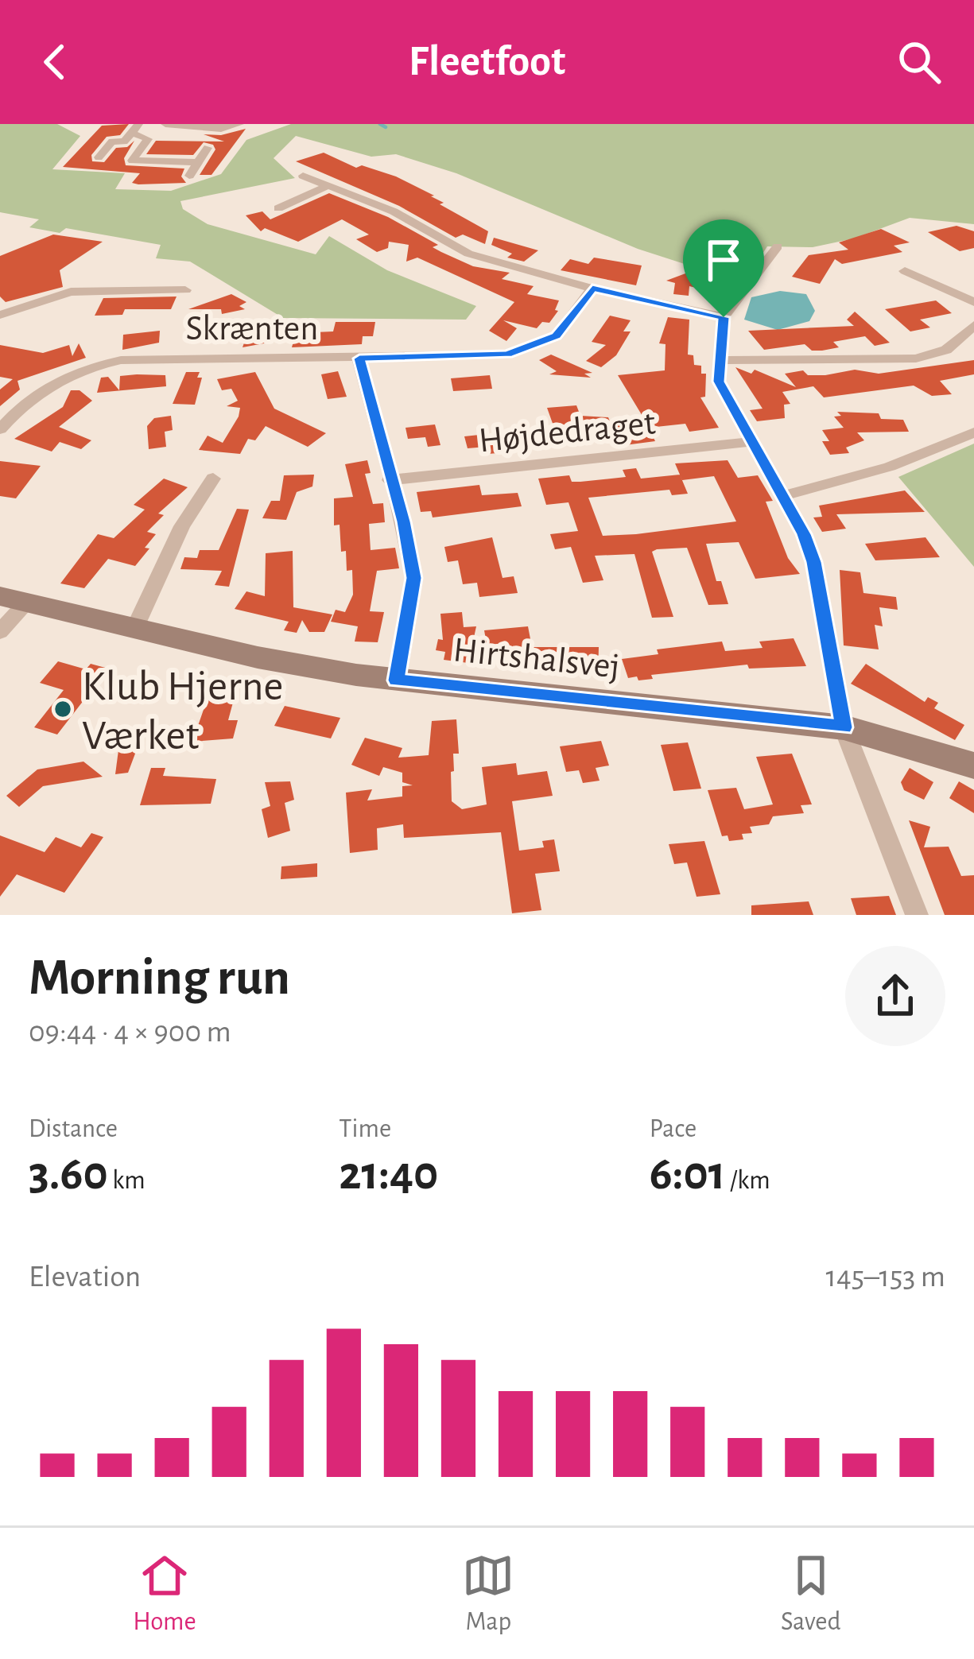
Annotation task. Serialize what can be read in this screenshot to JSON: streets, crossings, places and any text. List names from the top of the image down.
{
  "streets": {
    "street": ["Skrænten", "Højdedraget", "Hirtshalsvej"]
  },
  "places": ["Klub Hjerne Værket"],
  "page": {
    "header": "Fleetfoot",
    "heading": ["Morning run", "09:44 · 4 × 900 m"],
    "stats": [
      ["Distance", "3.60 km"],
      ["Time", "21:40"],
      ["Pace", "6:01 /km"]
    ],
    "chart": ["Elevation", "145–153 m"],
    "tabs": ["Home", "Map", "Saved"]
  }
}
